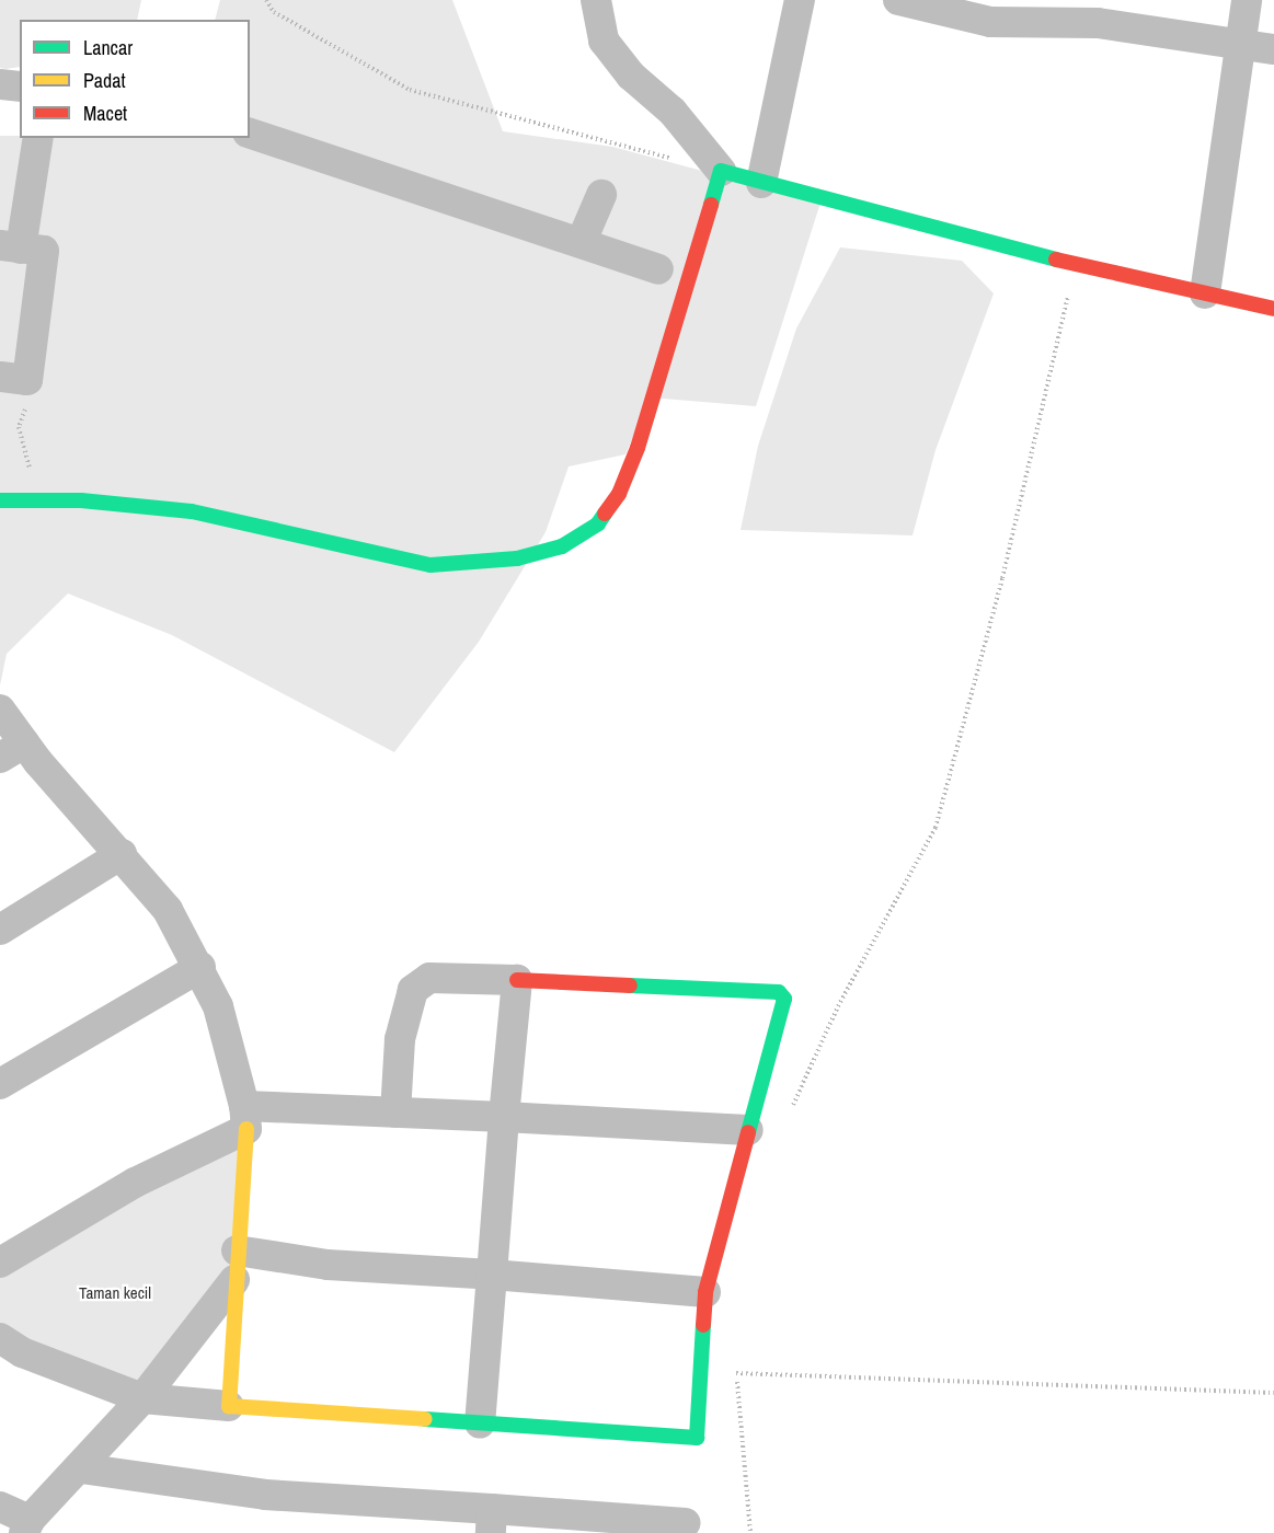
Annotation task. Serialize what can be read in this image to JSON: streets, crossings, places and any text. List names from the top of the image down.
{
  "parks": ["Taman kecil"],
  "legend": ["Lancar", "Padat", "Macet"]
}
